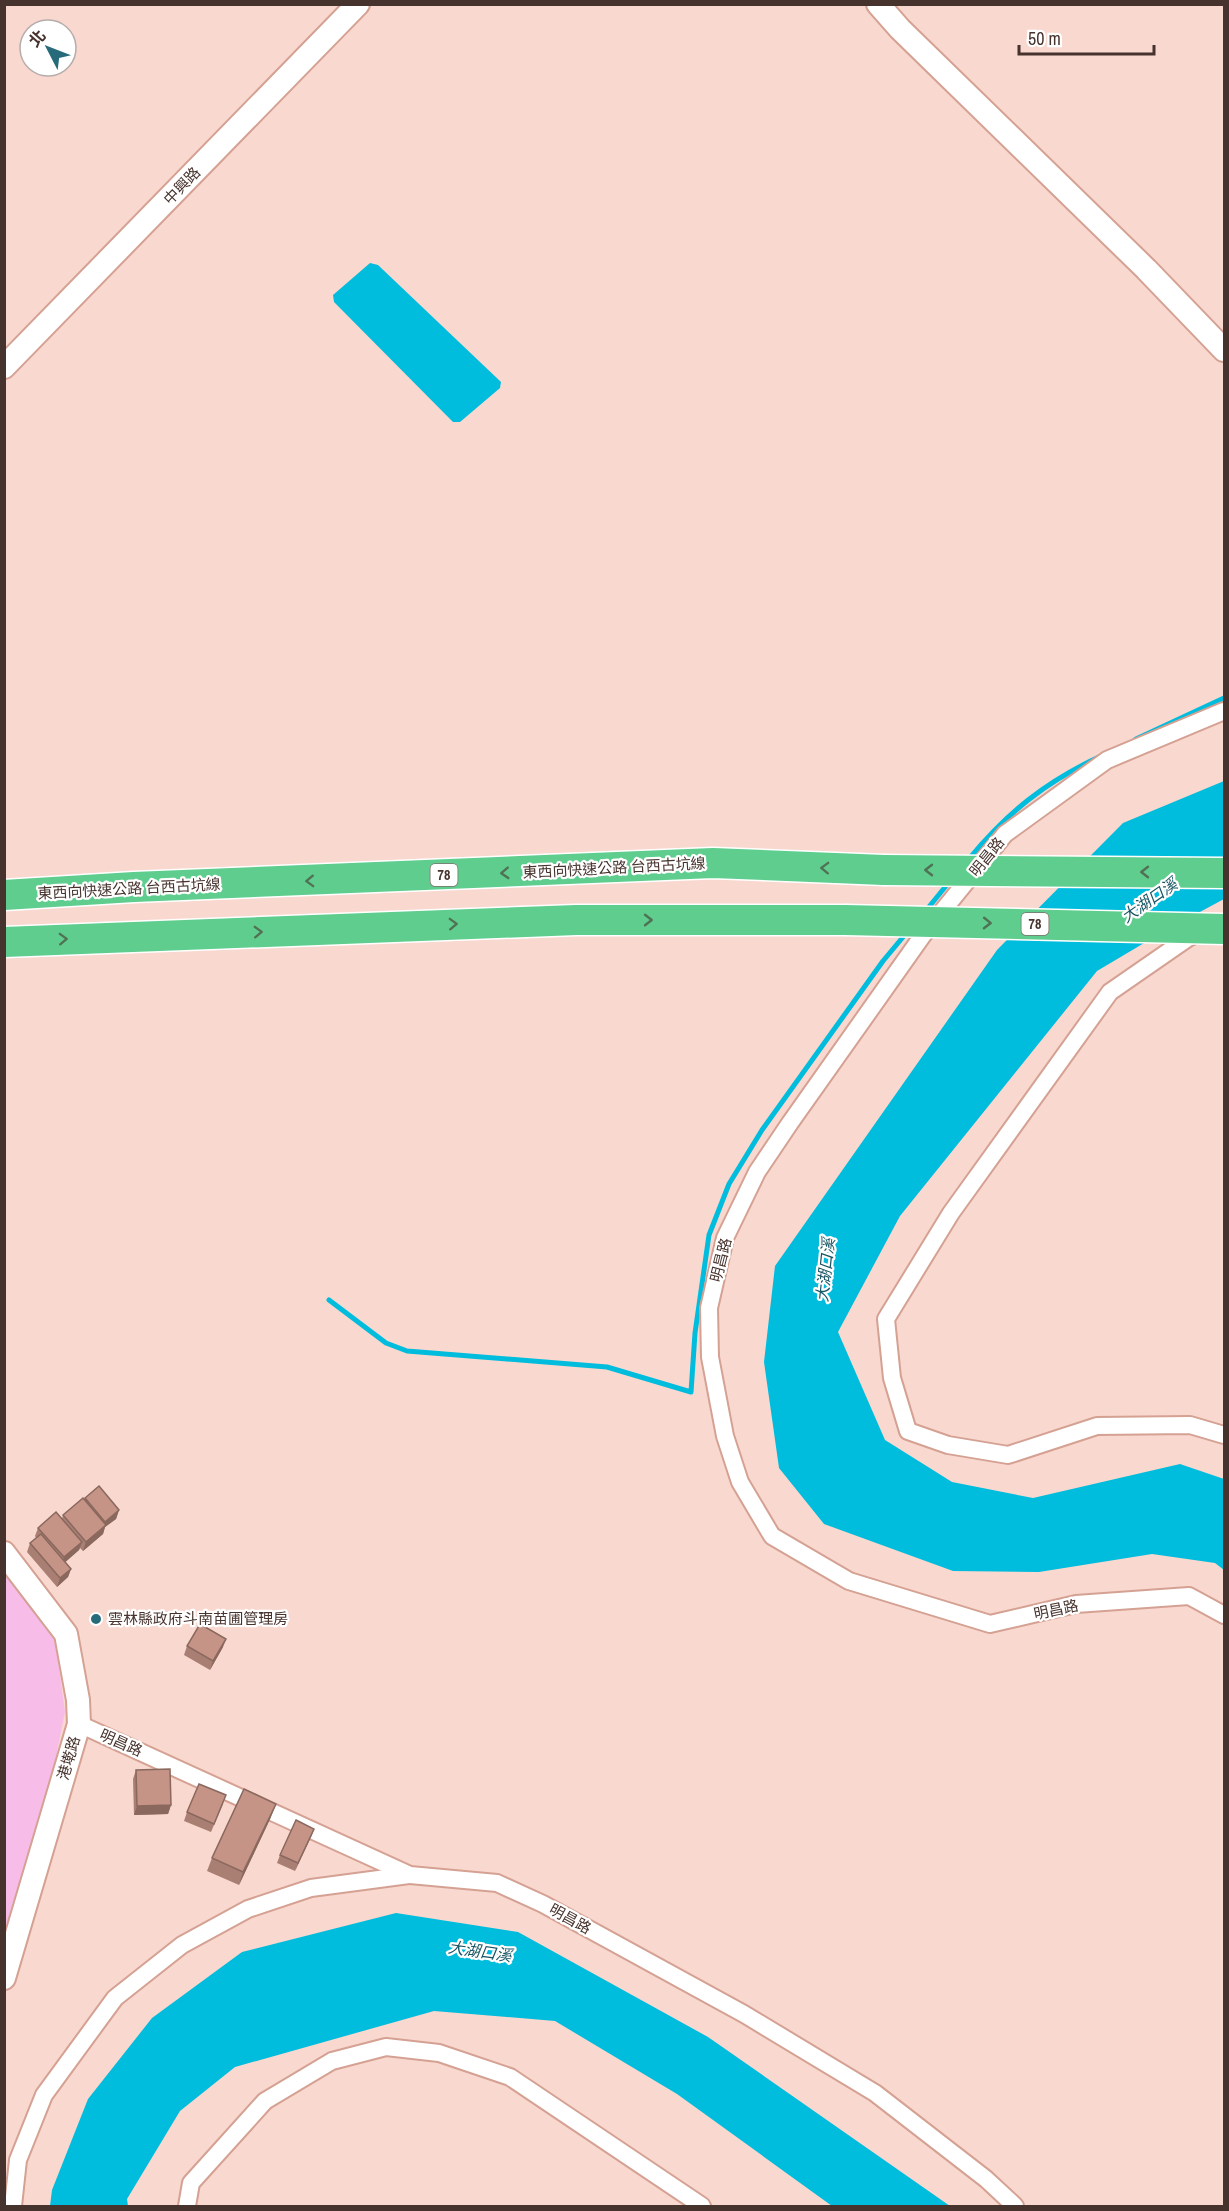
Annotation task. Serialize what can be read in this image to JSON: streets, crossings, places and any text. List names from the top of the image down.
{
  "streets": {
    "highway": ["東西向快速公路 台西古坑線", "78"],
    "street": ["中興路", "明昌路", "港墘路"]
  },
  "crossings": [
    ["明昌路", "港墘路"]
  ],
  "water": ["大湖口溪"],
  "places": ["雲林縣政府斗南苗圃管理房"],
  "scale_bar": "50 m",
  "north": "top left"
}
